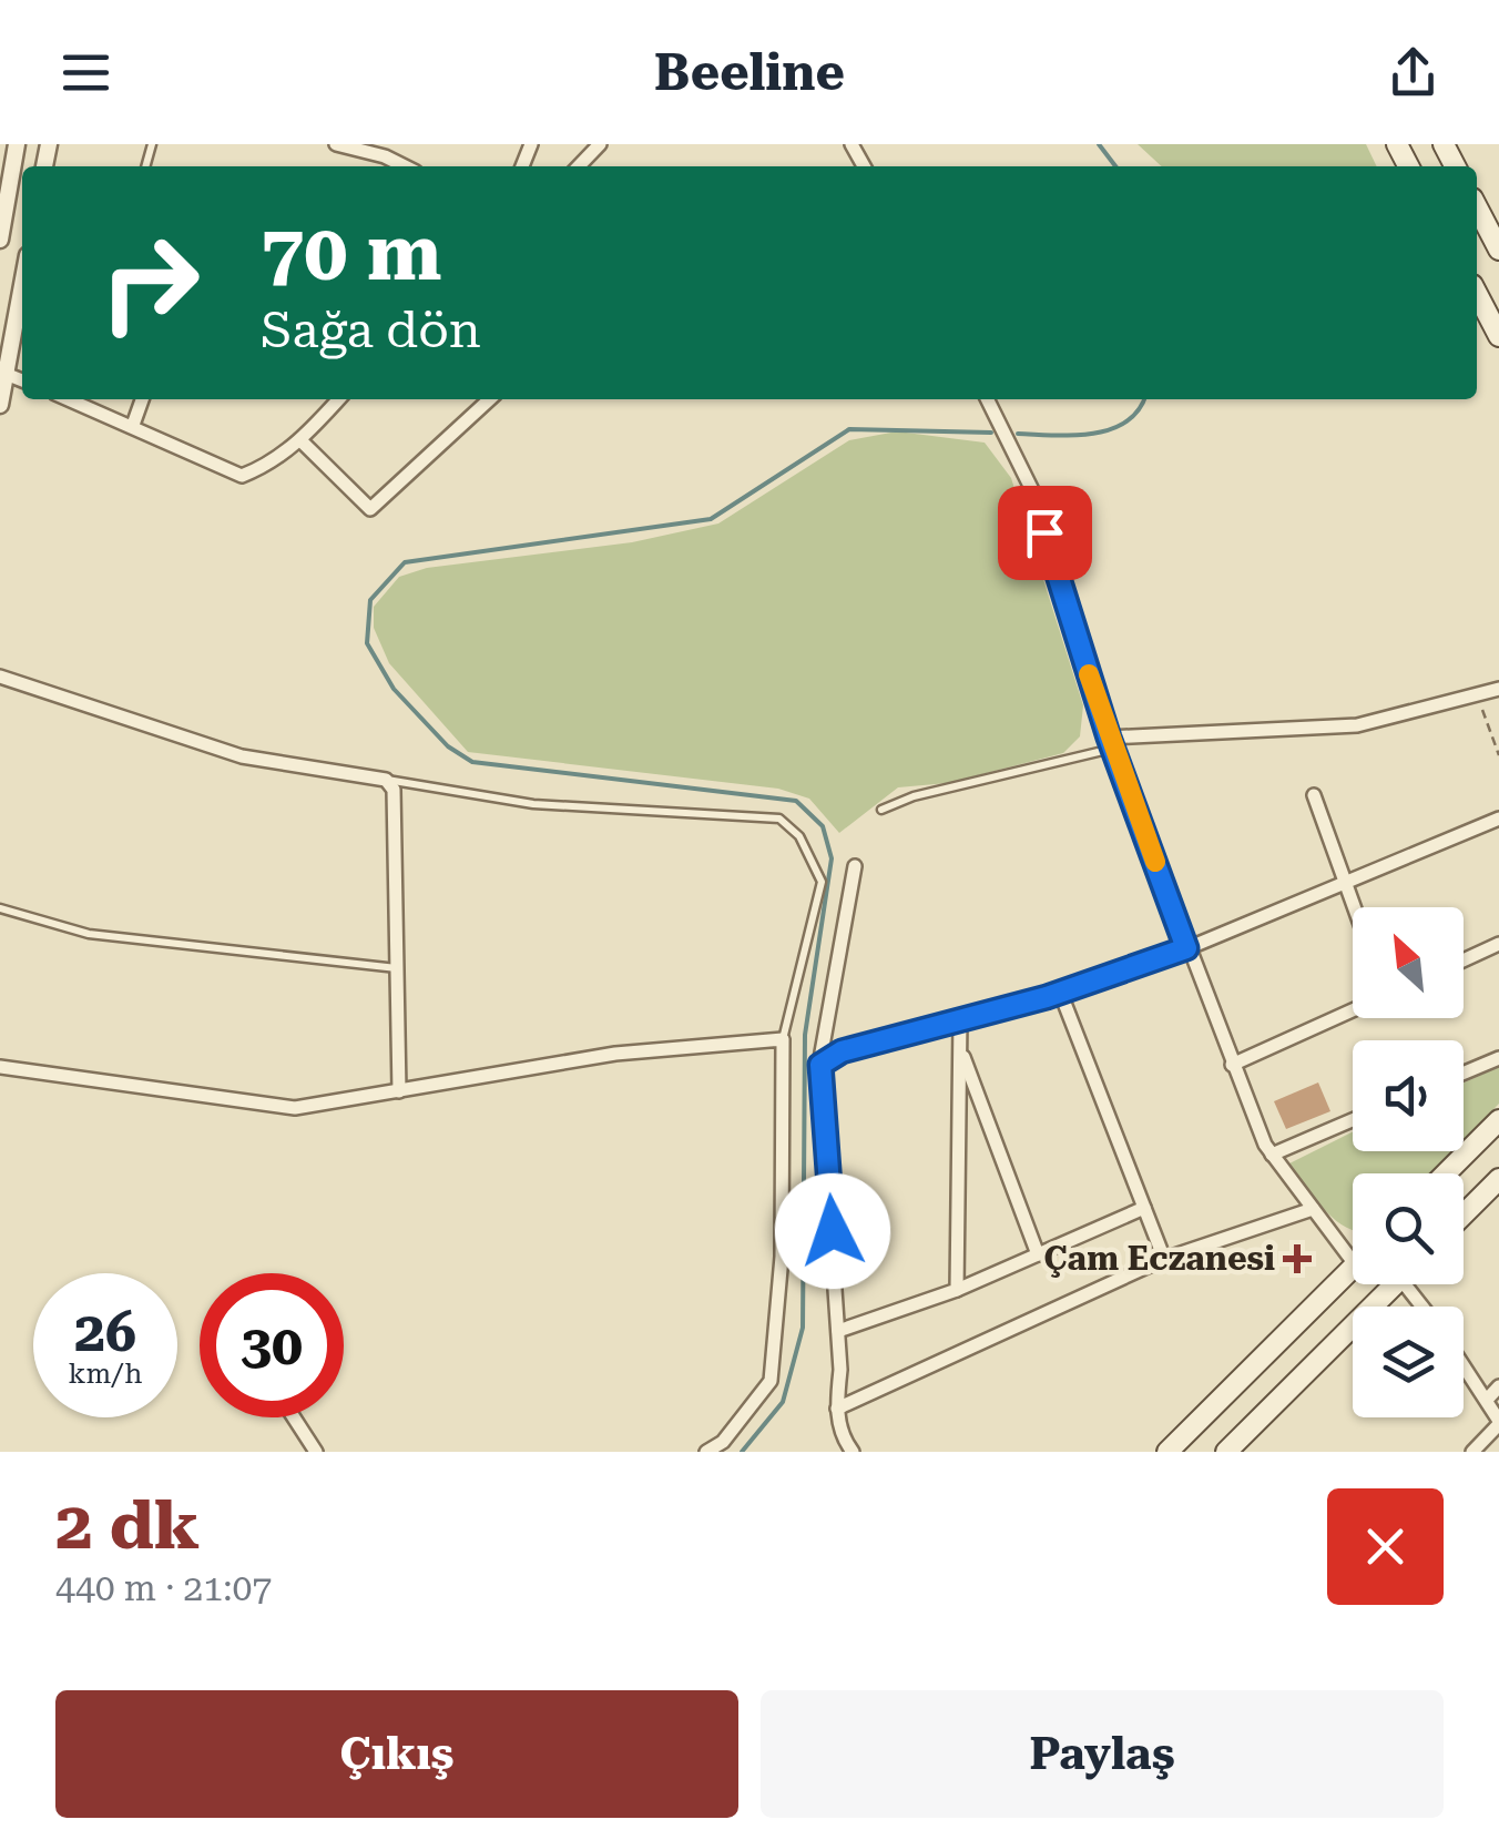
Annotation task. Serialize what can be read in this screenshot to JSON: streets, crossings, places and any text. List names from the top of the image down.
{
  "places": {
    "health": ["Çam Eczanesi"]
  },
  "north": "top left",
  "page": {
    "header": "Beeline",
    "turn": ["70 m", "Sağa dön"],
    "speed": "26 km/h",
    "limit": "30",
    "heading": ["2 dk", "440 m · 21:07"],
    "buttons": ["Çıkış", "Paylaş"]
  }
}
